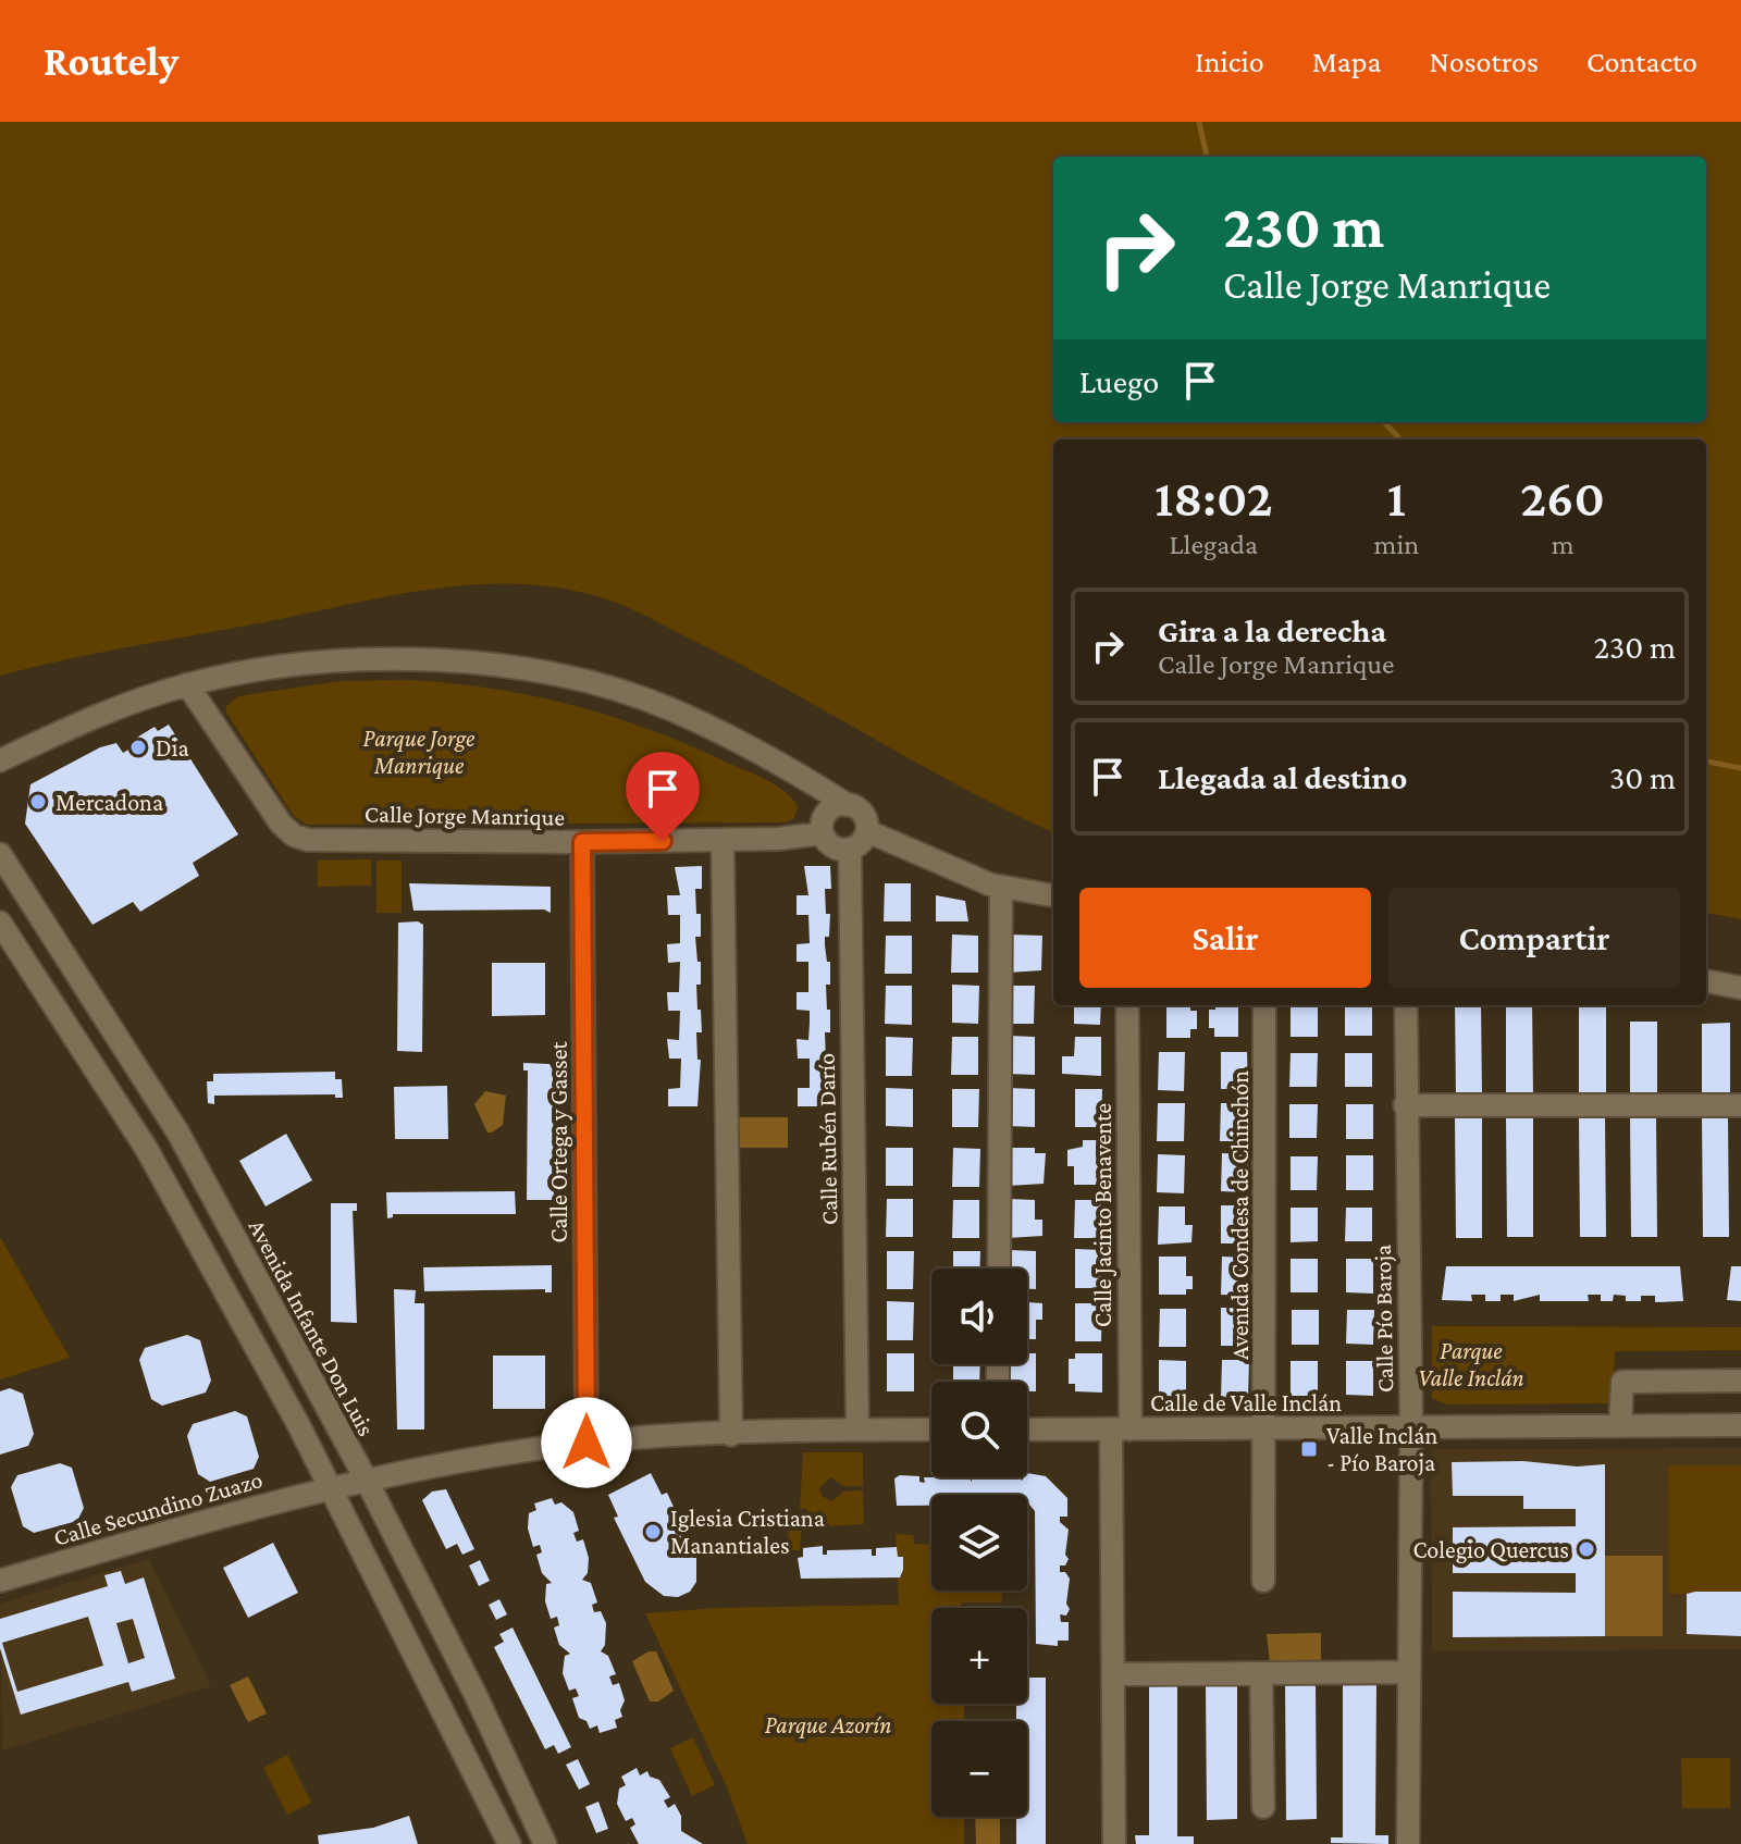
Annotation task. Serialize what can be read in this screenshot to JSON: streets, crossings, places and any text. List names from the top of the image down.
{
  "streets": {
    "street": [
      "Calle Jorge Manrique",
      "Calle Rubén Darío",
      "Calle Ortega y Gasset",
      "Calle Jacinto Benavente",
      "Avenida Condesa de Chinchón",
      "Calle Pío Baroja",
      "Avenida Infante Don Luis",
      "Calle de Valle Inclán",
      "Calle Secundino Zuazo"
    ]
  },
  "crossings": [
    ["Calle Jorge Manrique", "Calle Rubén Darío"],
    ["Calle Jorge Manrique", "Calle Ortega y Gasset"],
    ["Calle Jacinto Benavente", "Calle de Valle Inclán"],
    ["Avenida Condesa de Chinchón", "Calle de Valle Inclán"],
    ["Calle Pío Baroja", "Calle de Valle Inclán"]
  ],
  "parks": ["Parque Jorge Manrique", "Parque Valle Inclán", "Parque Azorín"],
  "places": {
    "other": [
      "Dia",
      "Mercadona",
      "Iglesia Cristiana Manantiales",
      "Colegio Quercus"
    ],
    "transit": ["Valle Inclán - Pío Baroja"]
  },
  "page": {
    "header": "Routely",
    "nav": [
      "Inicio",
      "Mapa",
      "Nosotros",
      "Contacto"
    ],
    "turn": ["230 m", "Calle Jorge Manrique"],
    "then": "Luego",
    "eta": [
      "18:02",
      "Llegada",
      "1",
      "min",
      "260",
      "m"
    ],
    "list": [
      {
        "name": "Gira a la derecha",
        "note": "Calle Jorge Manrique",
        "value": "230 m"
      },
      {
        "name": "Llegada al destino",
        "value": "30 m"
      }
    ],
    "buttons": ["Salir", "Compartir"],
    "map_buttons": ["+", "−"]
  }
}
